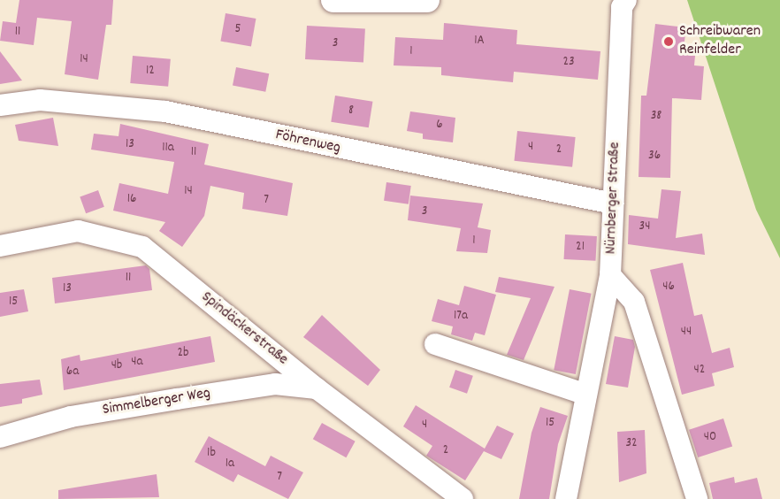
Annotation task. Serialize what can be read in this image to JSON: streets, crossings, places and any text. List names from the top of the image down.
{
  "streets": {
    "street": [
      "Föhrenweg",
      "Nürnberger Straße",
      "Spindäckerstraße",
      "Simmelberger Weg"
    ]
  },
  "crossings": [
    ["Föhrenweg", "Nürnberger Straße"],
    ["Spindäckerstraße", "Simmelberger Weg"]
  ],
  "places": ["Schreibwaren Reinfelder"],
  "house_numbers": [
    "5",
    "11",
    "1A",
    "3",
    "1",
    "14",
    "23",
    "12",
    "8",
    "38",
    "6",
    "13",
    "4",
    "11a",
    "2",
    "11",
    "36",
    "14",
    "16",
    "7",
    "3",
    "34",
    "1",
    "21",
    "11",
    "46",
    "13",
    "15",
    "17a",
    "44",
    "2b",
    "4a",
    "4b",
    "42",
    "6a",
    "15",
    "4",
    "40",
    "32",
    "2",
    "1b",
    "1a",
    "7"
  ]
}
